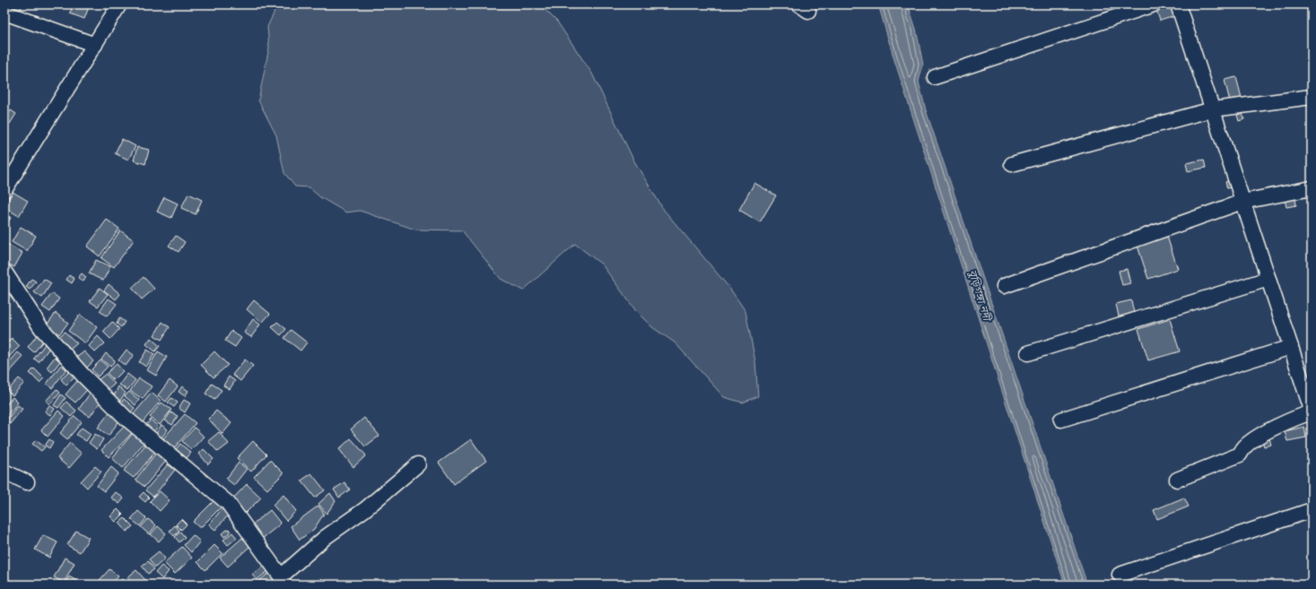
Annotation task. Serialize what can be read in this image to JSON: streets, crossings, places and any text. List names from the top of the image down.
{
  "water": ["বুড়িগঙ্গা নদী"]
}
